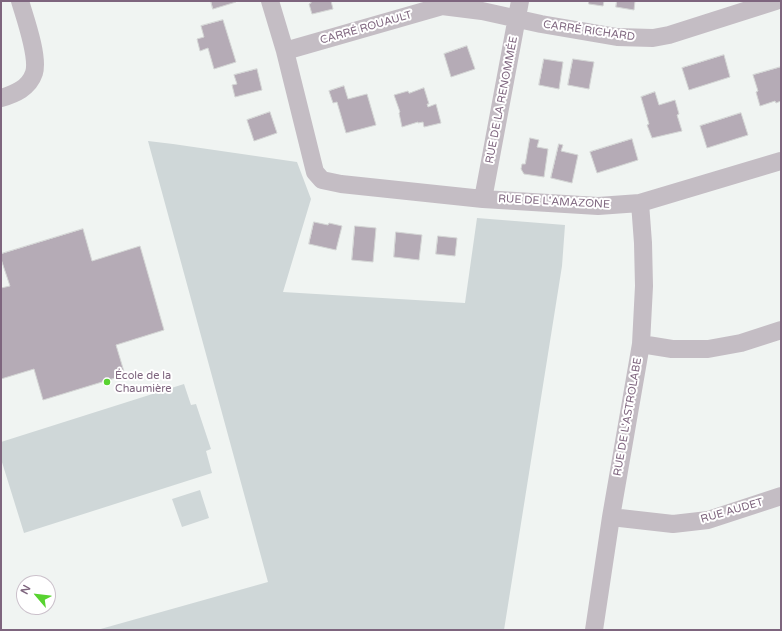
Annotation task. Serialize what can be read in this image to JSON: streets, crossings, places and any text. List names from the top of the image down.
{
  "streets": {
    "street": [
      "CARRÉ ROUAULT",
      "CARRÉ RICHARD",
      "RUE DE LA RENOMMÉE",
      "RUE DE L'AMAZONE",
      "RUE DE L'ASTROLABE",
      "RUE AUDET"
    ]
  },
  "crossings": [
    ["CARRÉ ROUAULT", "CARRÉ RICHARD"],
    ["CARRÉ ROUAULT", "RUE DE LA RENOMMÉE"],
    ["CARRÉ ROUAULT", "RUE DE L'AMAZONE"],
    ["CARRÉ RICHARD", "RUE DE LA RENOMMÉE"],
    ["RUE DE LA RENOMMÉE", "RUE DE L'AMAZONE"],
    ["RUE DE L'AMAZONE", "RUE DE L'ASTROLABE"],
    ["RUE DE L'ASTROLABE", "RUE AUDET"]
  ],
  "places": ["École de la Chaumière"],
  "north": "top left"
}
